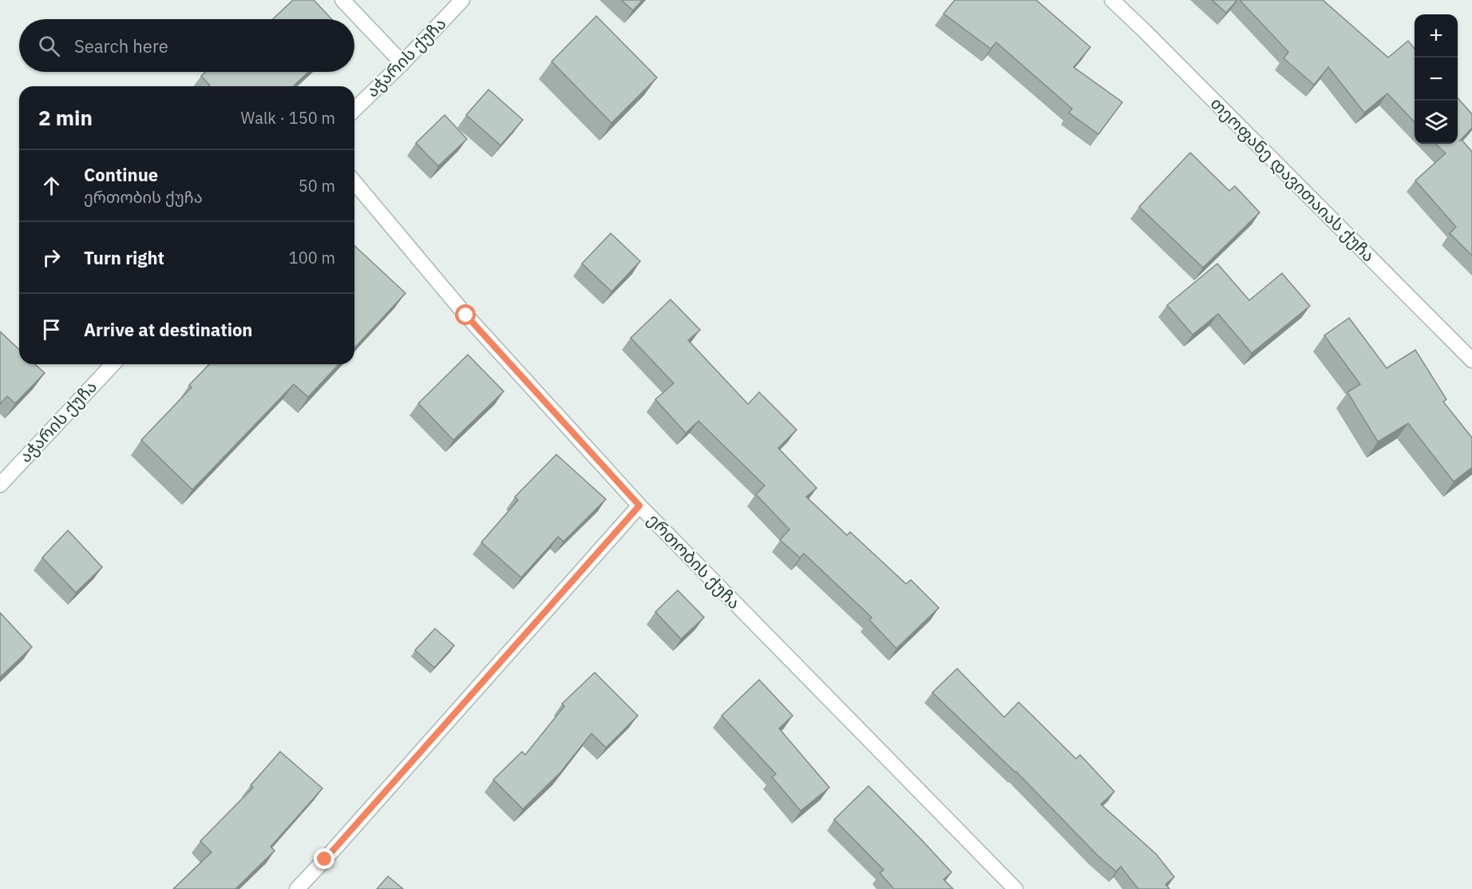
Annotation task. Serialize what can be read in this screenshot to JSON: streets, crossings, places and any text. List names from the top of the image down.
{
  "streets": {
    "street": ["აჭარის ქუჩა", "თეოფანე დავითაიას ქუჩა", "ერთობის ქუჩა"]
  },
  "page": {
    "map_buttons": ["+", "−"],
    "search": "Search here",
    "heading": ["2 min", "Walk · 150 m"],
    "list": [
      ["Continue", "ერთობის ქუჩა", "50 m"],
      ["Turn right", "100 m"],
      "Arrive at destination"
    ]
  }
}
